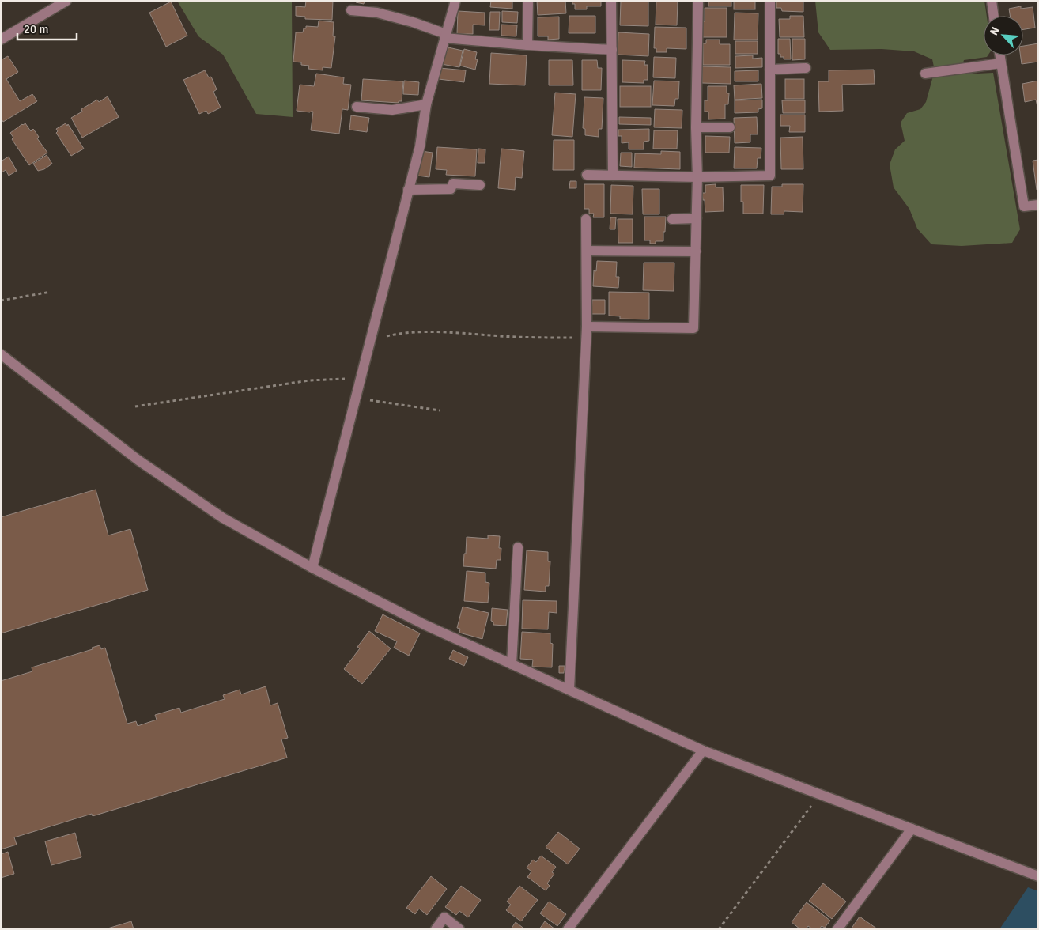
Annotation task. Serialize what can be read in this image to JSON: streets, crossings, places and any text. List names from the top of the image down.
{
  "scale_bar": "20 m",
  "north": "top left"
}
